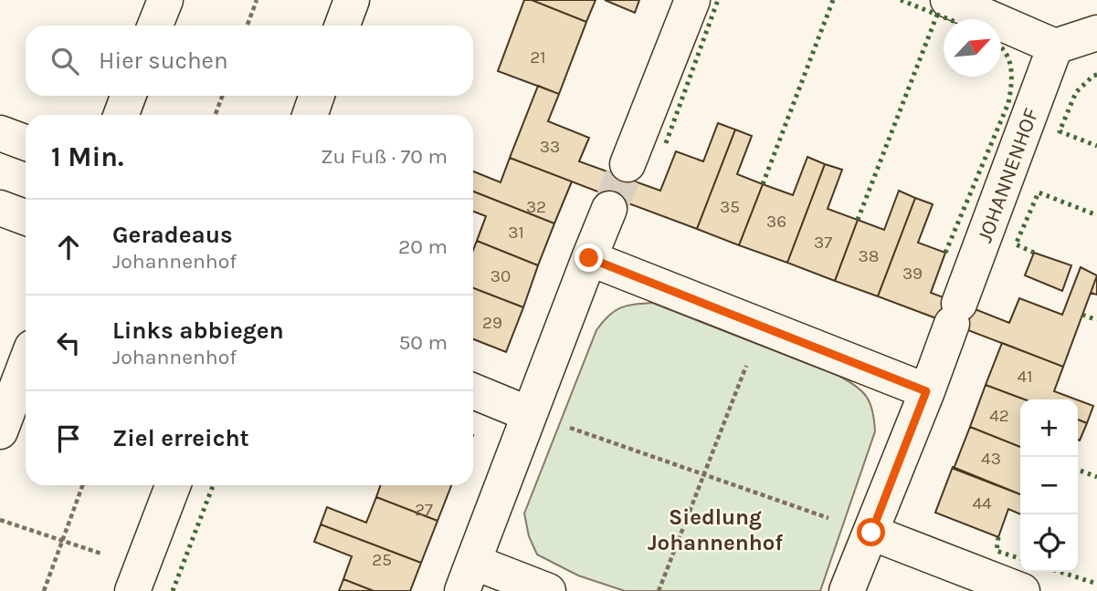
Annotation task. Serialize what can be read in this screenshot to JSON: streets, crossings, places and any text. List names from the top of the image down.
{
  "streets": {
    "street": ["JOHANNENHOF"]
  },
  "districts": ["Siedlung Johannenhof"],
  "house_numbers": [
    "21",
    "33",
    "32",
    "35",
    "36",
    "31",
    "37",
    "38",
    "39",
    "30",
    "29",
    "41",
    "42",
    "43",
    "44",
    "27",
    "25"
  ],
  "north": "top right",
  "page": {
    "search": "Hier suchen",
    "heading": ["1 Min.", "Zu Fuß · 70 m"],
    "list": [
      ["Geradeaus", "Johannenhof", "20 m"],
      ["Links abbiegen", "Johannenhof", "50 m"],
      "Ziel erreicht"
    ],
    "map_buttons": ["+", "−"]
  }
}
